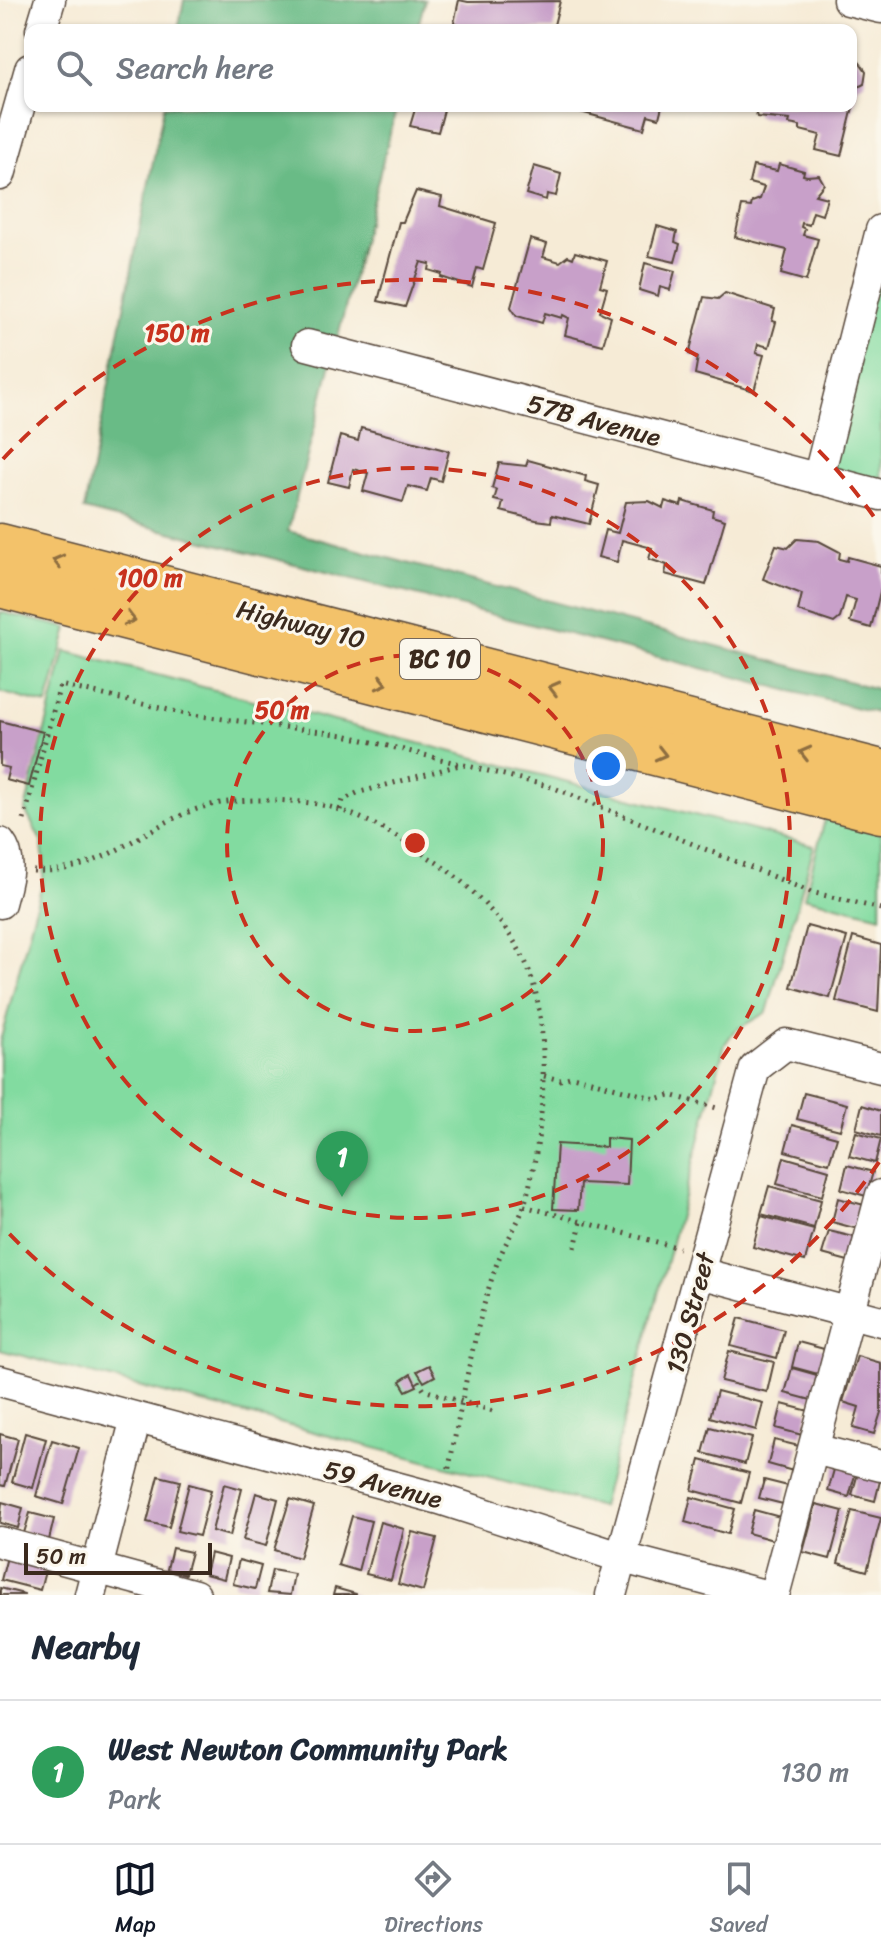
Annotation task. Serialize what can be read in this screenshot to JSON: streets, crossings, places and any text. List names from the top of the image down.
{
  "streets": {
    "highway": ["Highway 10", "BC 10"],
    "street": ["57B Avenue", "130 Street", "59 Avenue"]
  },
  "crossings": [
    ["130 Street", "59 Avenue"]
  ],
  "scale_bar": "50 m",
  "page": {
    "search": "Search here",
    "pins": "1",
    "scale": "50 m",
    "heading": "Nearby",
    "list": [
      {
        "mark": "1",
        "name": "West Newton Community Park",
        "note": "Park",
        "value": "130 m"
      }
    ],
    "nav": ["Map", "Directions", "Saved"]
  },
  "rings": ["150 m", "100 m", "50 m"]
}
